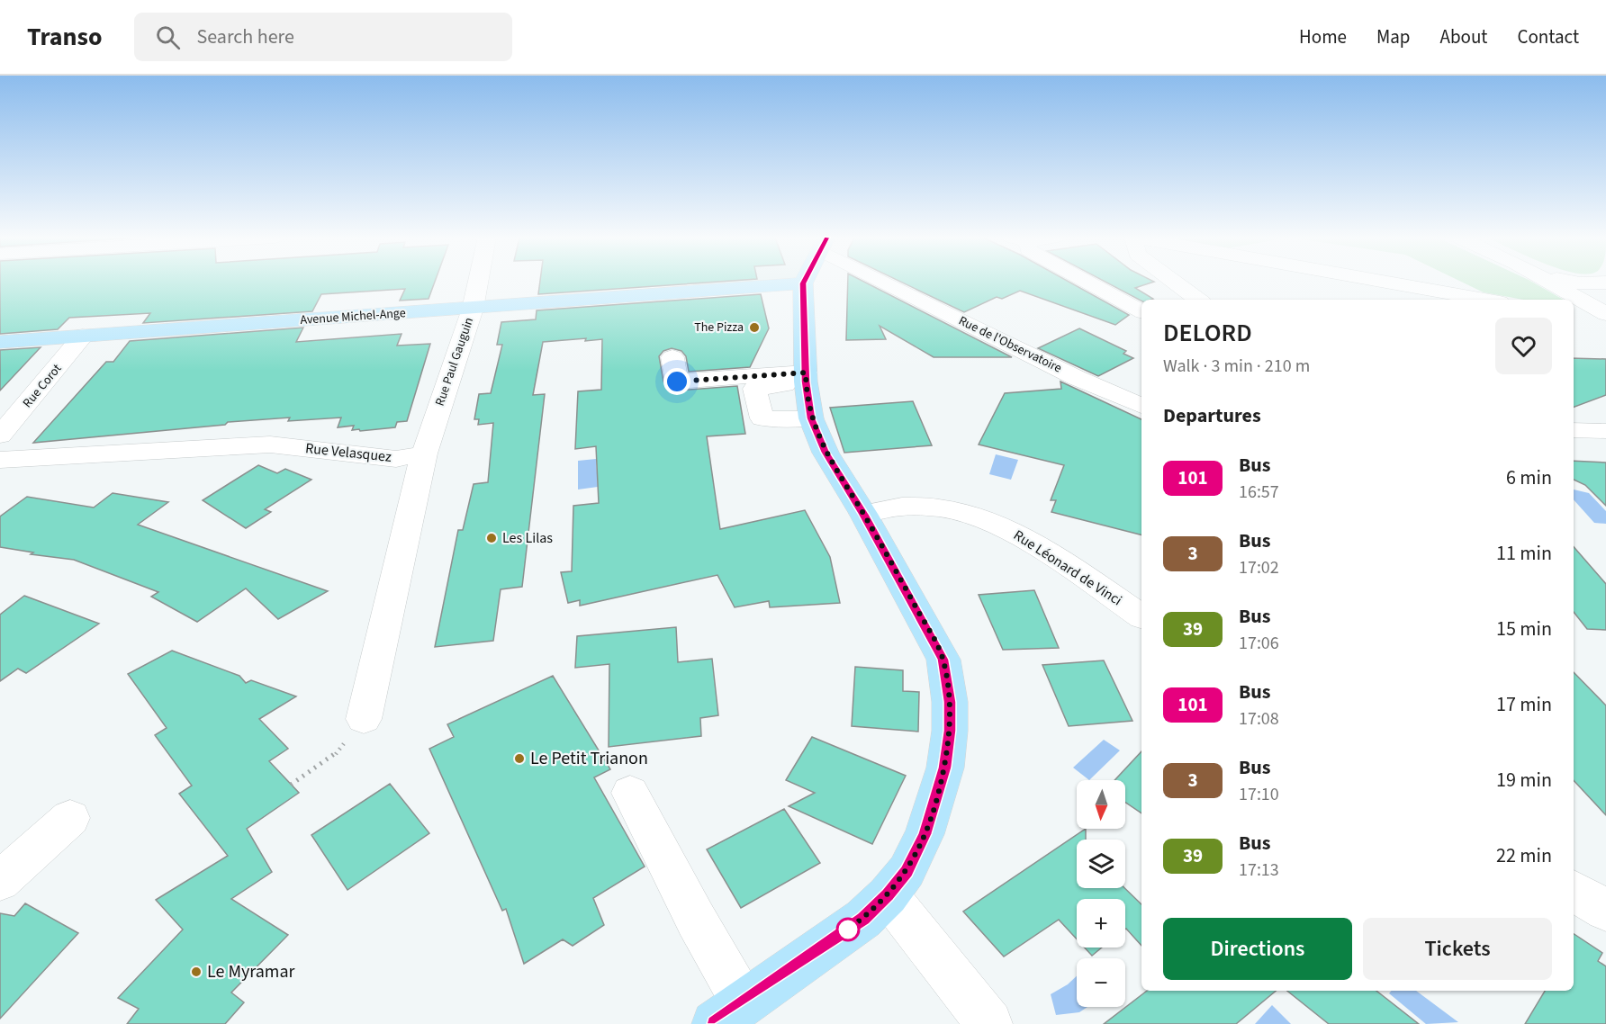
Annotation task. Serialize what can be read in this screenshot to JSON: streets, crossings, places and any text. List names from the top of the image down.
{
  "streets": {
    "main road": ["Avenue Michel-Ange"],
    "street": [
      "Rue de l'Observatoire",
      "Rue Paul Gauguin",
      "Rue Corot",
      "Rue Velasquez",
      "Rue Léonard de Vinci"
    ]
  },
  "crossings": [
    ["Avenue Michel-Ange", "Rue Paul Gauguin"],
    ["Avenue Michel-Ange", "Rue Corot"],
    ["Rue Paul Gauguin", "Rue Velasquez"]
  ],
  "places": [
    "The Pizza",
    "Les Lilas",
    "Le Petit Trianon",
    "Le Myramar"
  ],
  "lines": ["bus line 101"],
  "north": "bottom",
  "page": {
    "header": "Transo",
    "search": "Search here",
    "nav": [
      "Home",
      "Map",
      "About",
      "Contact"
    ],
    "heading": [
      ["DELORD", "Walk · 3 min · 210 m"],
      "Departures"
    ],
    "list": [
      {
        "mark": "101",
        "name": "Bus",
        "note": "16:57",
        "value": "6 min"
      },
      {
        "mark": "3",
        "name": "Bus",
        "note": "17:02",
        "value": "11 min"
      },
      {
        "mark": "39",
        "name": "Bus",
        "note": "17:06",
        "value": "15 min"
      },
      {
        "mark": "101",
        "name": "Bus",
        "note": "17:08",
        "value": "17 min"
      },
      {
        "mark": "3",
        "name": "Bus",
        "note": "17:10",
        "value": "19 min"
      },
      {
        "mark": "39",
        "name": "Bus",
        "note": "17:13",
        "value": "22 min"
      }
    ],
    "map_buttons": ["+", "−"],
    "buttons": ["Directions", "Tickets"]
  }
}
